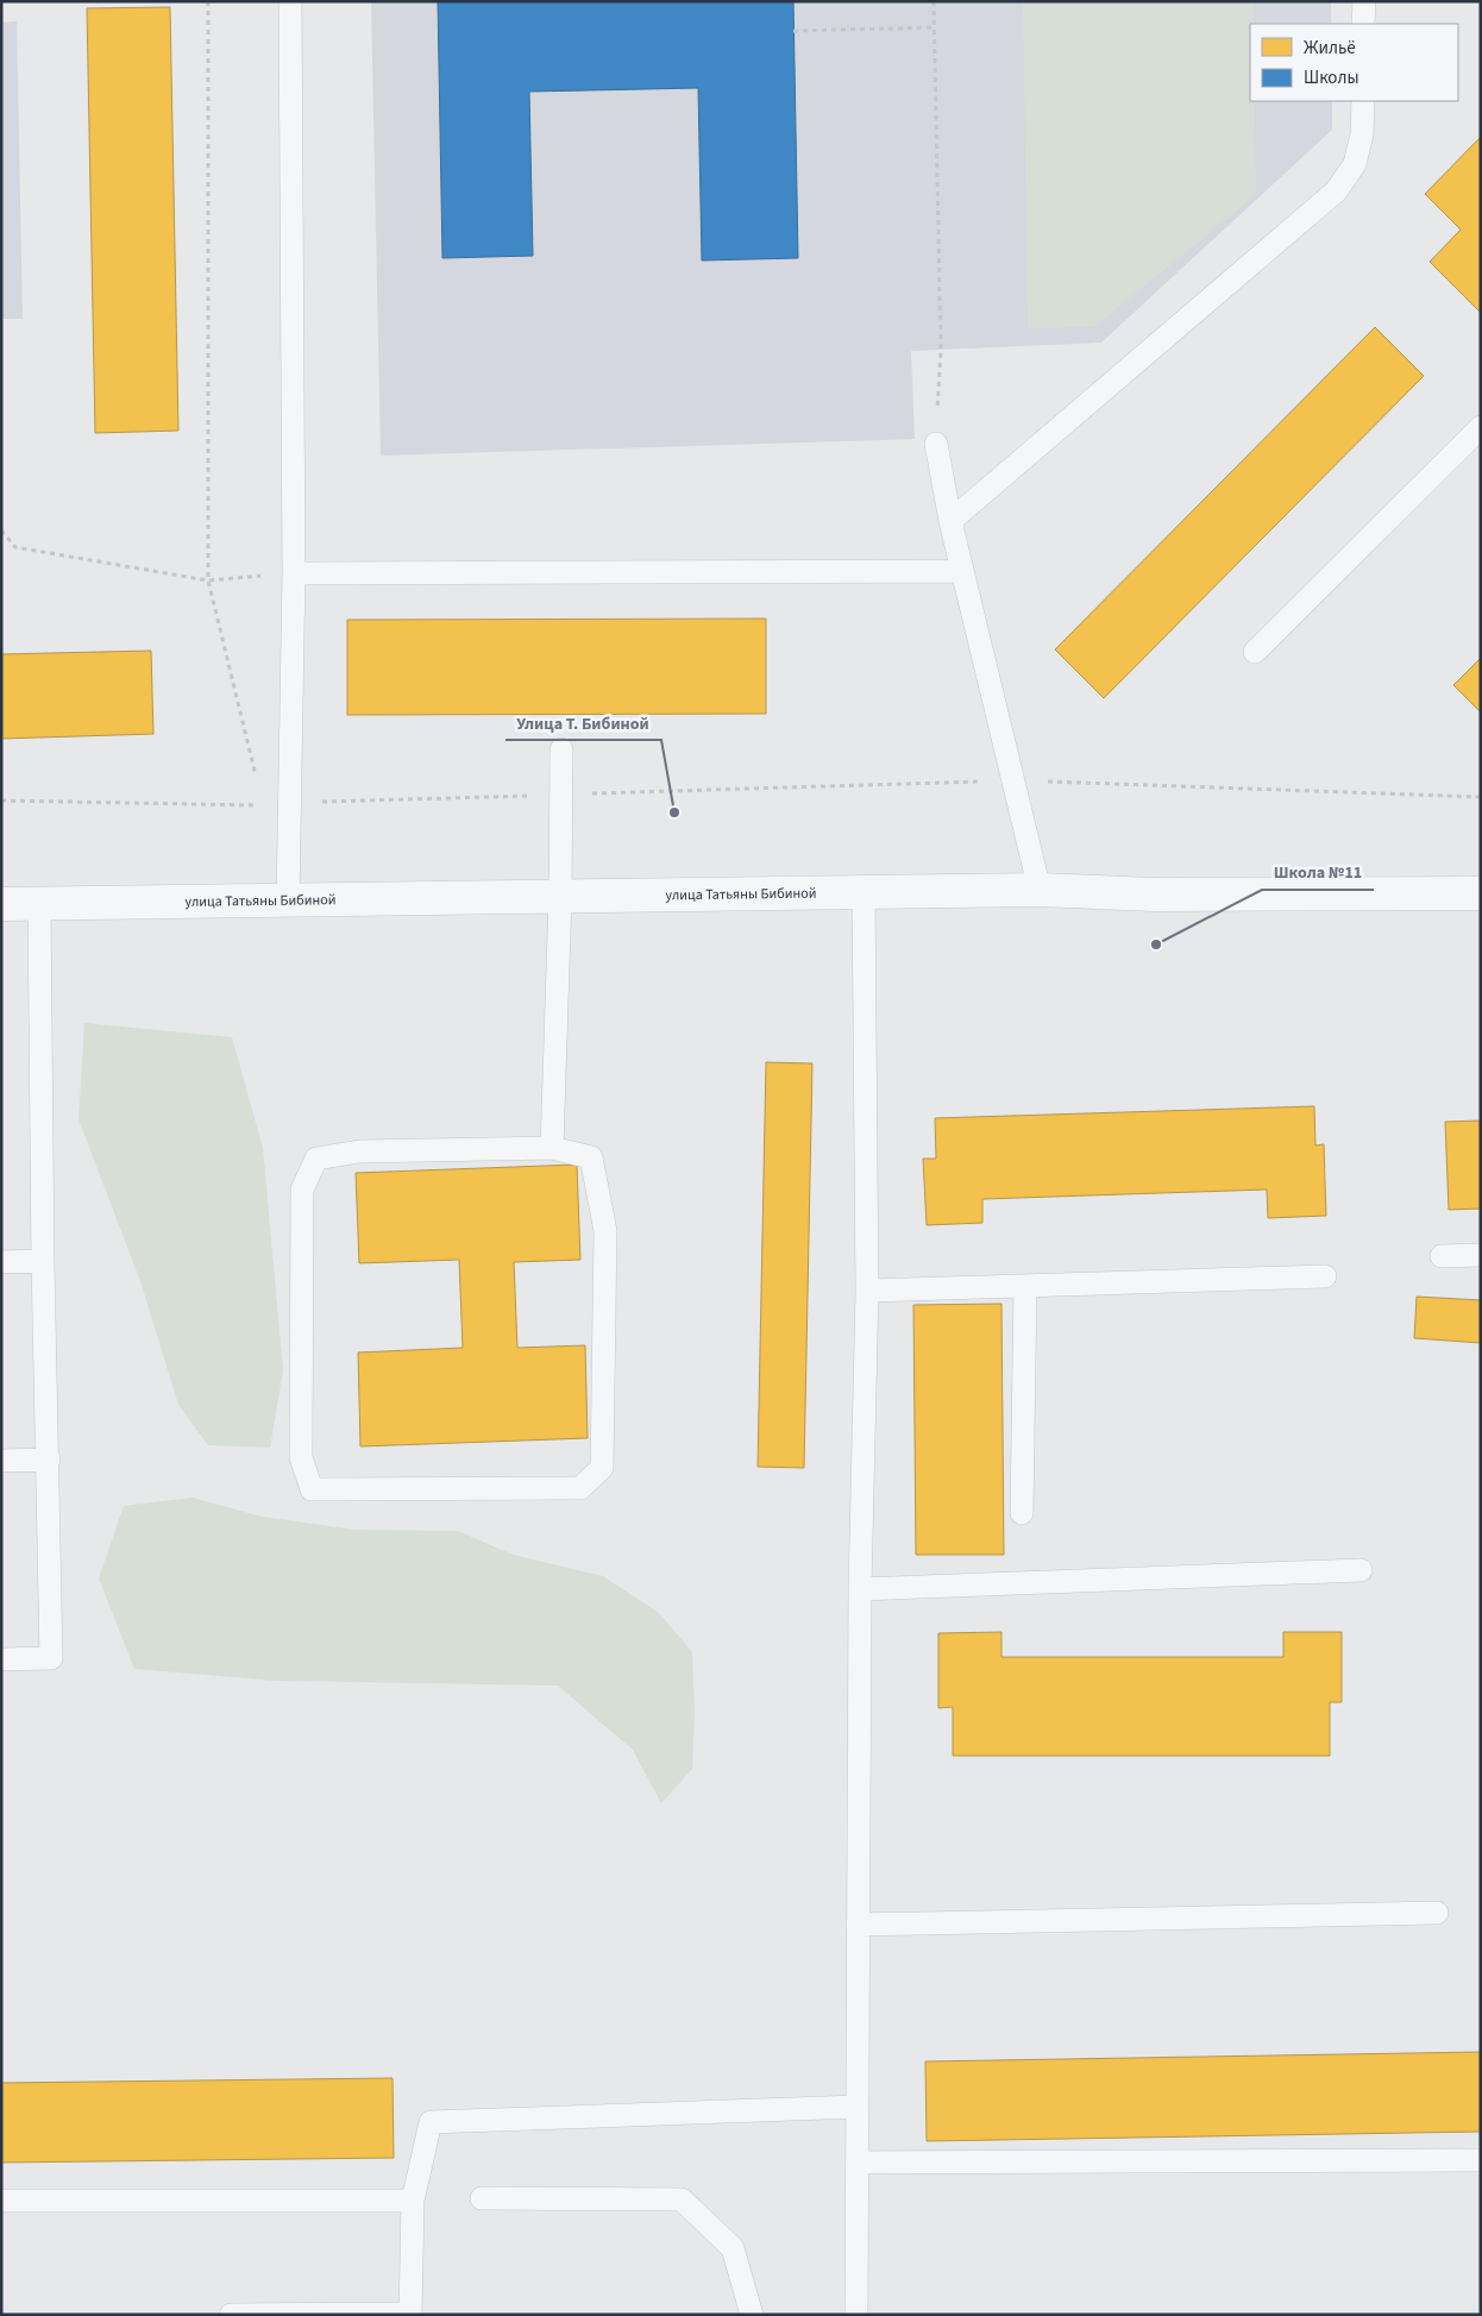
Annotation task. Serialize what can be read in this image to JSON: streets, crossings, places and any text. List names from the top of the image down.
{
  "streets": {
    "street": ["улица Татьяны Бибиной"]
  },
  "places": ["Улица Т. Бибиной", "Школа №11"],
  "legend": ["Жильё", "Школы"]
}
